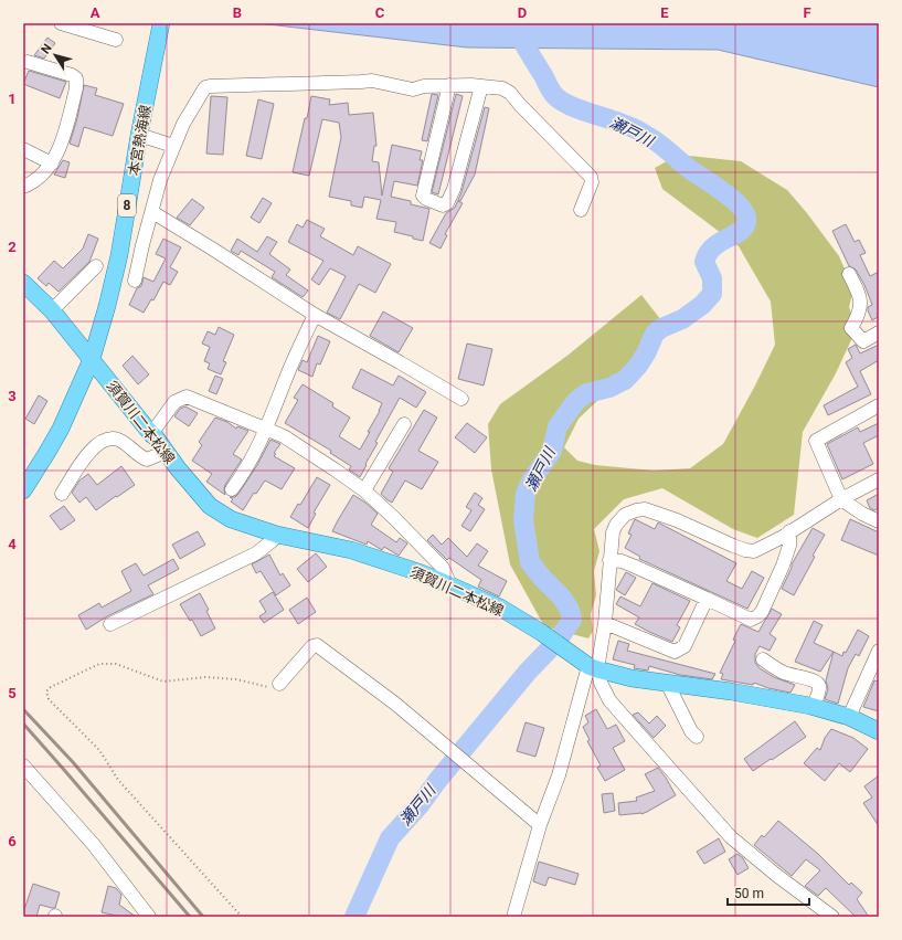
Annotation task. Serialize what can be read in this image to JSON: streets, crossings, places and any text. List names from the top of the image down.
{
  "streets": {
    "main road": ["本宮熱海線", "8", "須賀川二本松線"]
  },
  "crossings": [
    ["本宮熱海線", "須賀川二本松線"]
  ],
  "water": ["瀬戸川"],
  "scale_bar": "50 m",
  "north": "top left",
  "grid": {
    "columns": [
      "A",
      "B",
      "C",
      "D",
      "E",
      "F"
    ],
    "rows": [
      "1",
      "2",
      "3",
      "4",
      "5",
      "6"
    ]
  }
}
